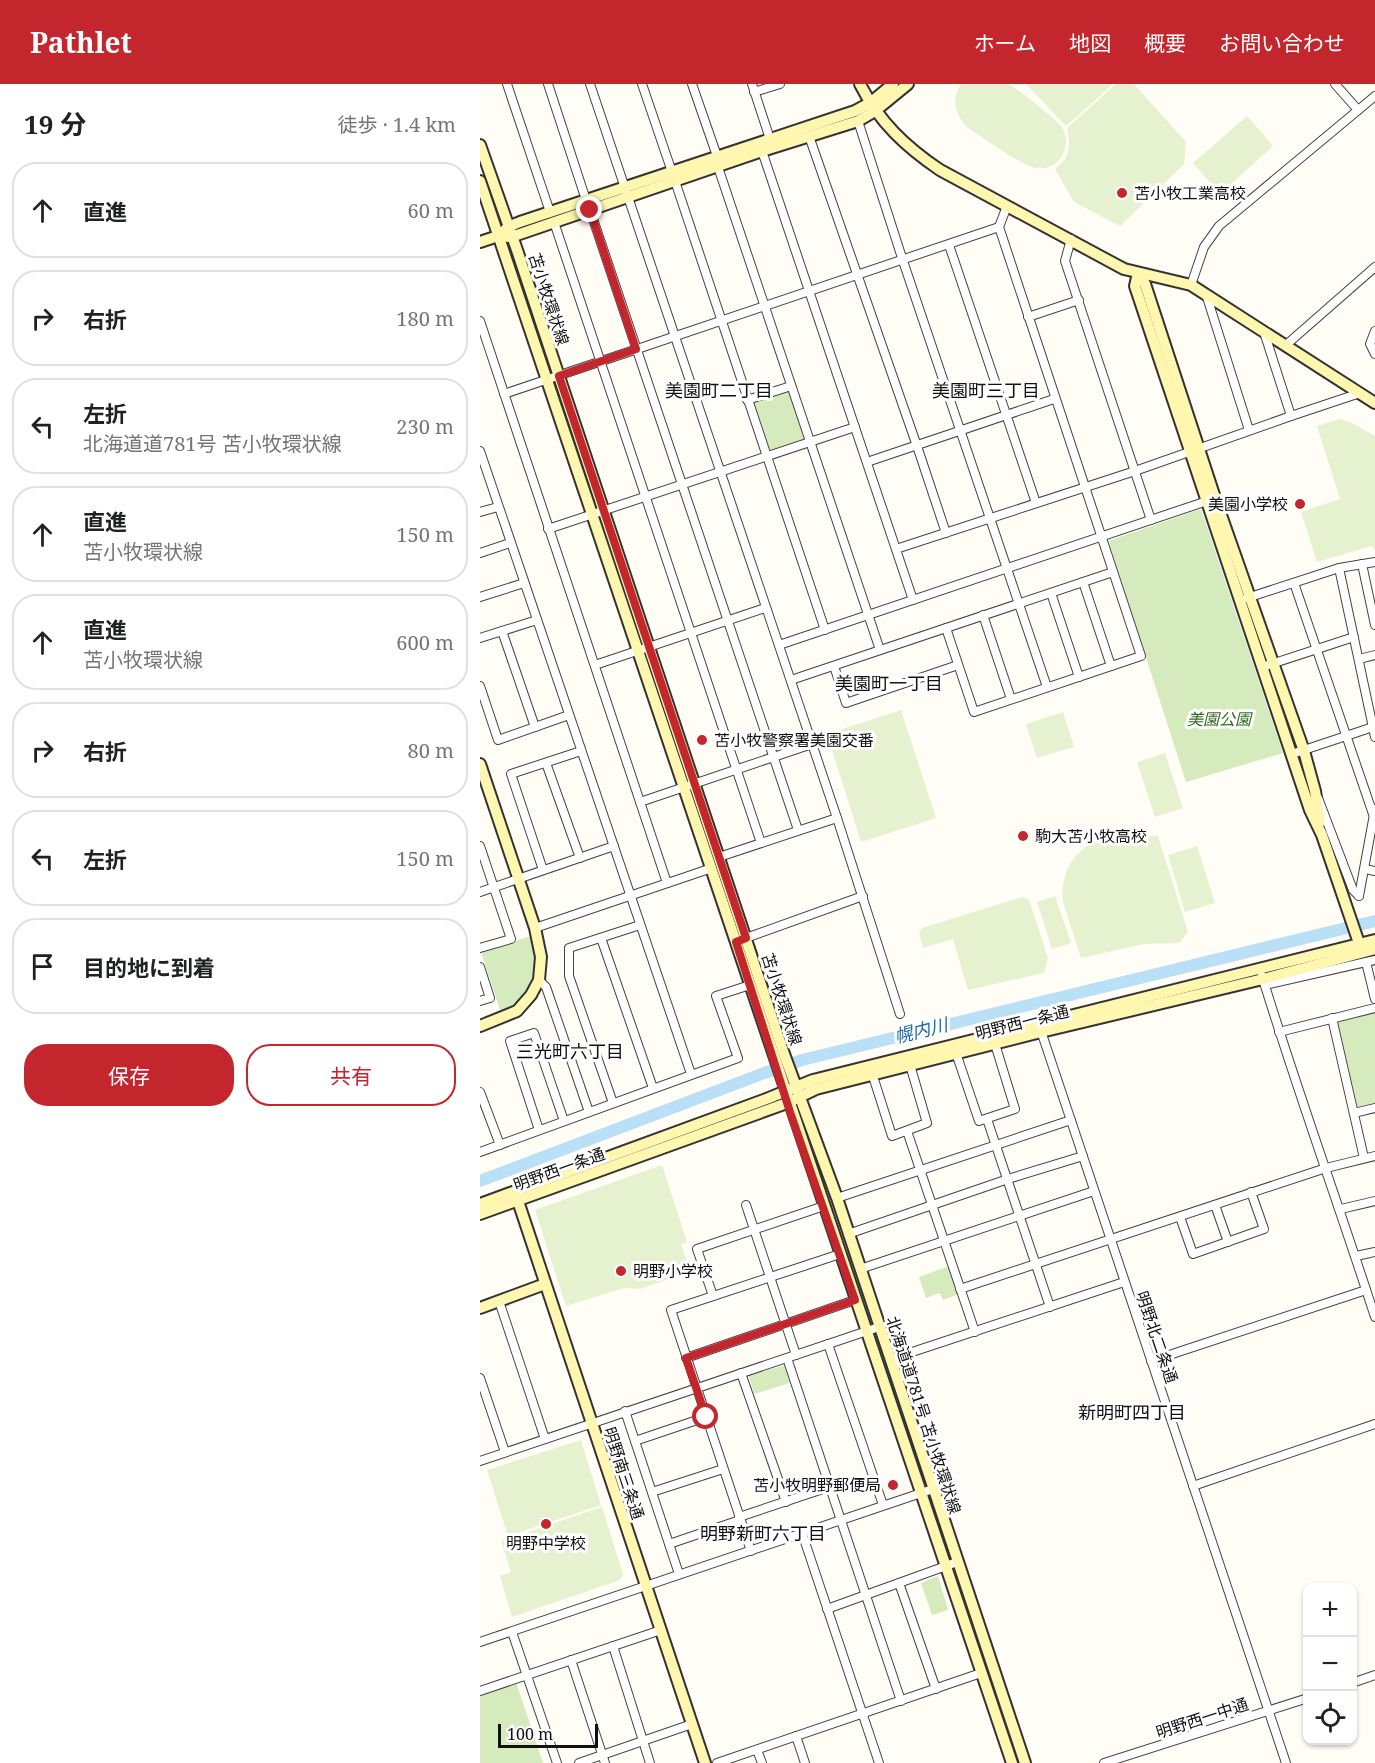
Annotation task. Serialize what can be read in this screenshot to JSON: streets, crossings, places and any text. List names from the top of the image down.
{
  "streets": {
    "street": [
      "苫小牧環状線",
      "明野西一条通",
      "明野北二条通",
      "北海道道781号 苫小牧環状線",
      "明野南三条通",
      "明野西一中通"
    ]
  },
  "crossings": [
    ["苫小牧環状線", "明野西一条通"],
    ["苫小牧環状線", "北海道道781号 苫小牧環状線"],
    ["明野西一条通", "明野北二条通"],
    ["明野西一条通", "北海道道781号 苫小牧環状線"],
    ["明野西一条通", "明野南三条通"],
    ["明野北二条通", "明野西一中通"]
  ],
  "districts": [
    "美園町二丁目",
    "美園町三丁目",
    "美園町一丁目",
    "三光町六丁目",
    "新明町四丁目",
    "明野新町六丁目"
  ],
  "water": ["幌内川"],
  "parks": ["美園公園"],
  "places": [
    "苫小牧工業高校",
    "美園小学校",
    "苫小牧警察署美園交番",
    "駒大苫小牧高校",
    "明野小学校",
    "苫小牧明野郵便局",
    "明野中学校"
  ],
  "scale_bar": "100 m",
  "page": {
    "header": "Pathlet",
    "nav": [
      "ホーム",
      "地図",
      "概要",
      "お問い合わせ"
    ],
    "heading": ["19 分", "徒歩 · 1.4 km"],
    "list": [
      ["直進", "60 m"],
      ["右折", "180 m"],
      ["左折", "北海道道781号 苫小牧環状線", "230 m"],
      ["直進", "苫小牧環状線", "150 m"],
      ["直進", "苫小牧環状線", "600 m"],
      ["右折", "80 m"],
      ["左折", "150 m"],
      "目的地に到着"
    ],
    "buttons": ["保存", "共有"],
    "map_buttons": ["+", "−"],
    "scale": "100 m"
  }
}
